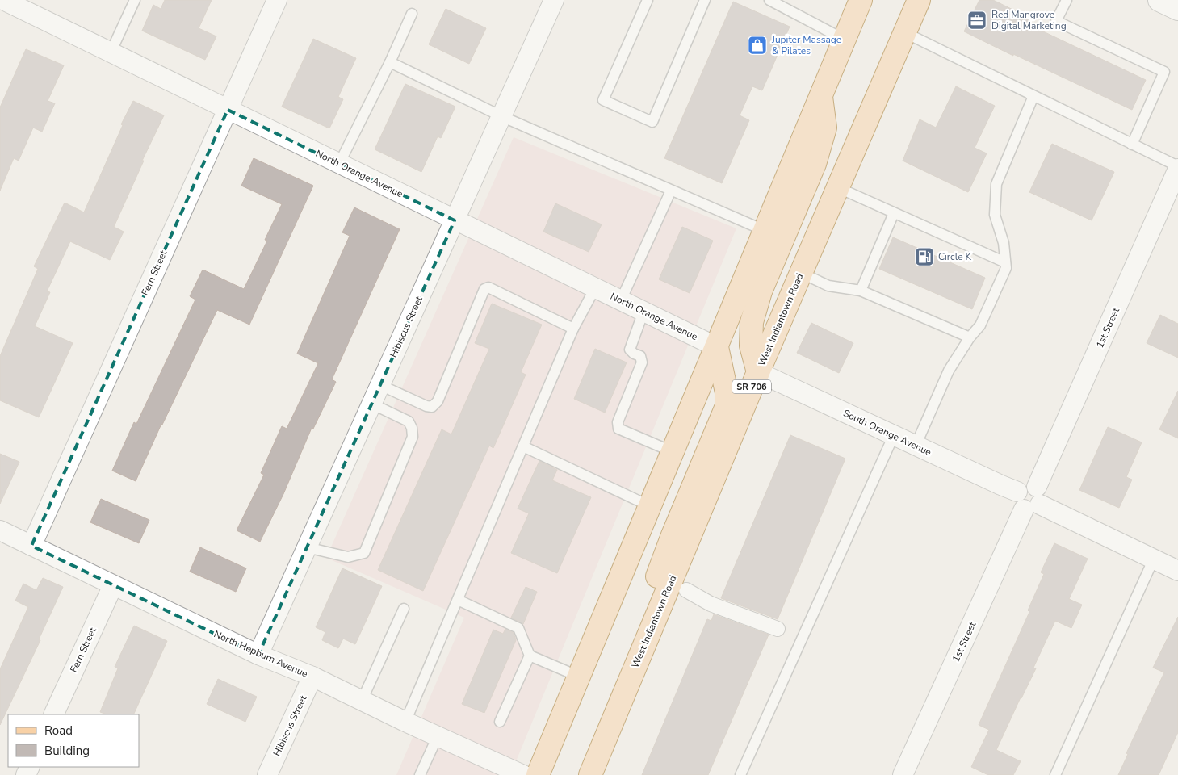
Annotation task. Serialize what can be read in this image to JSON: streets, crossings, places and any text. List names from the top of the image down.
{
  "streets": {
    "main road": ["West Indiantown Road", "SR 706"],
    "street": [
      "North Orange Avenue",
      "Fern Street",
      "Hibiscus Street",
      "1st Street",
      "South Orange Avenue",
      "North Hepburn Avenue"
    ]
  },
  "crossings": [
    ["North Orange Avenue", "Fern Street"],
    ["North Orange Avenue", "Hibiscus Street"],
    ["Fern Street", "North Hepburn Avenue"],
    ["West Indiantown Road", "South Orange Avenue"],
    ["Hibiscus Street", "North Hepburn Avenue"],
    ["1st Street", "South Orange Avenue"]
  ],
  "places": {
    "office": ["Red Mangrove Digital Marketing"],
    "shop": ["Jupiter Massage & Pilates"],
    "fuel station": ["Circle K"]
  },
  "legend": ["Road", "Building"]
}
